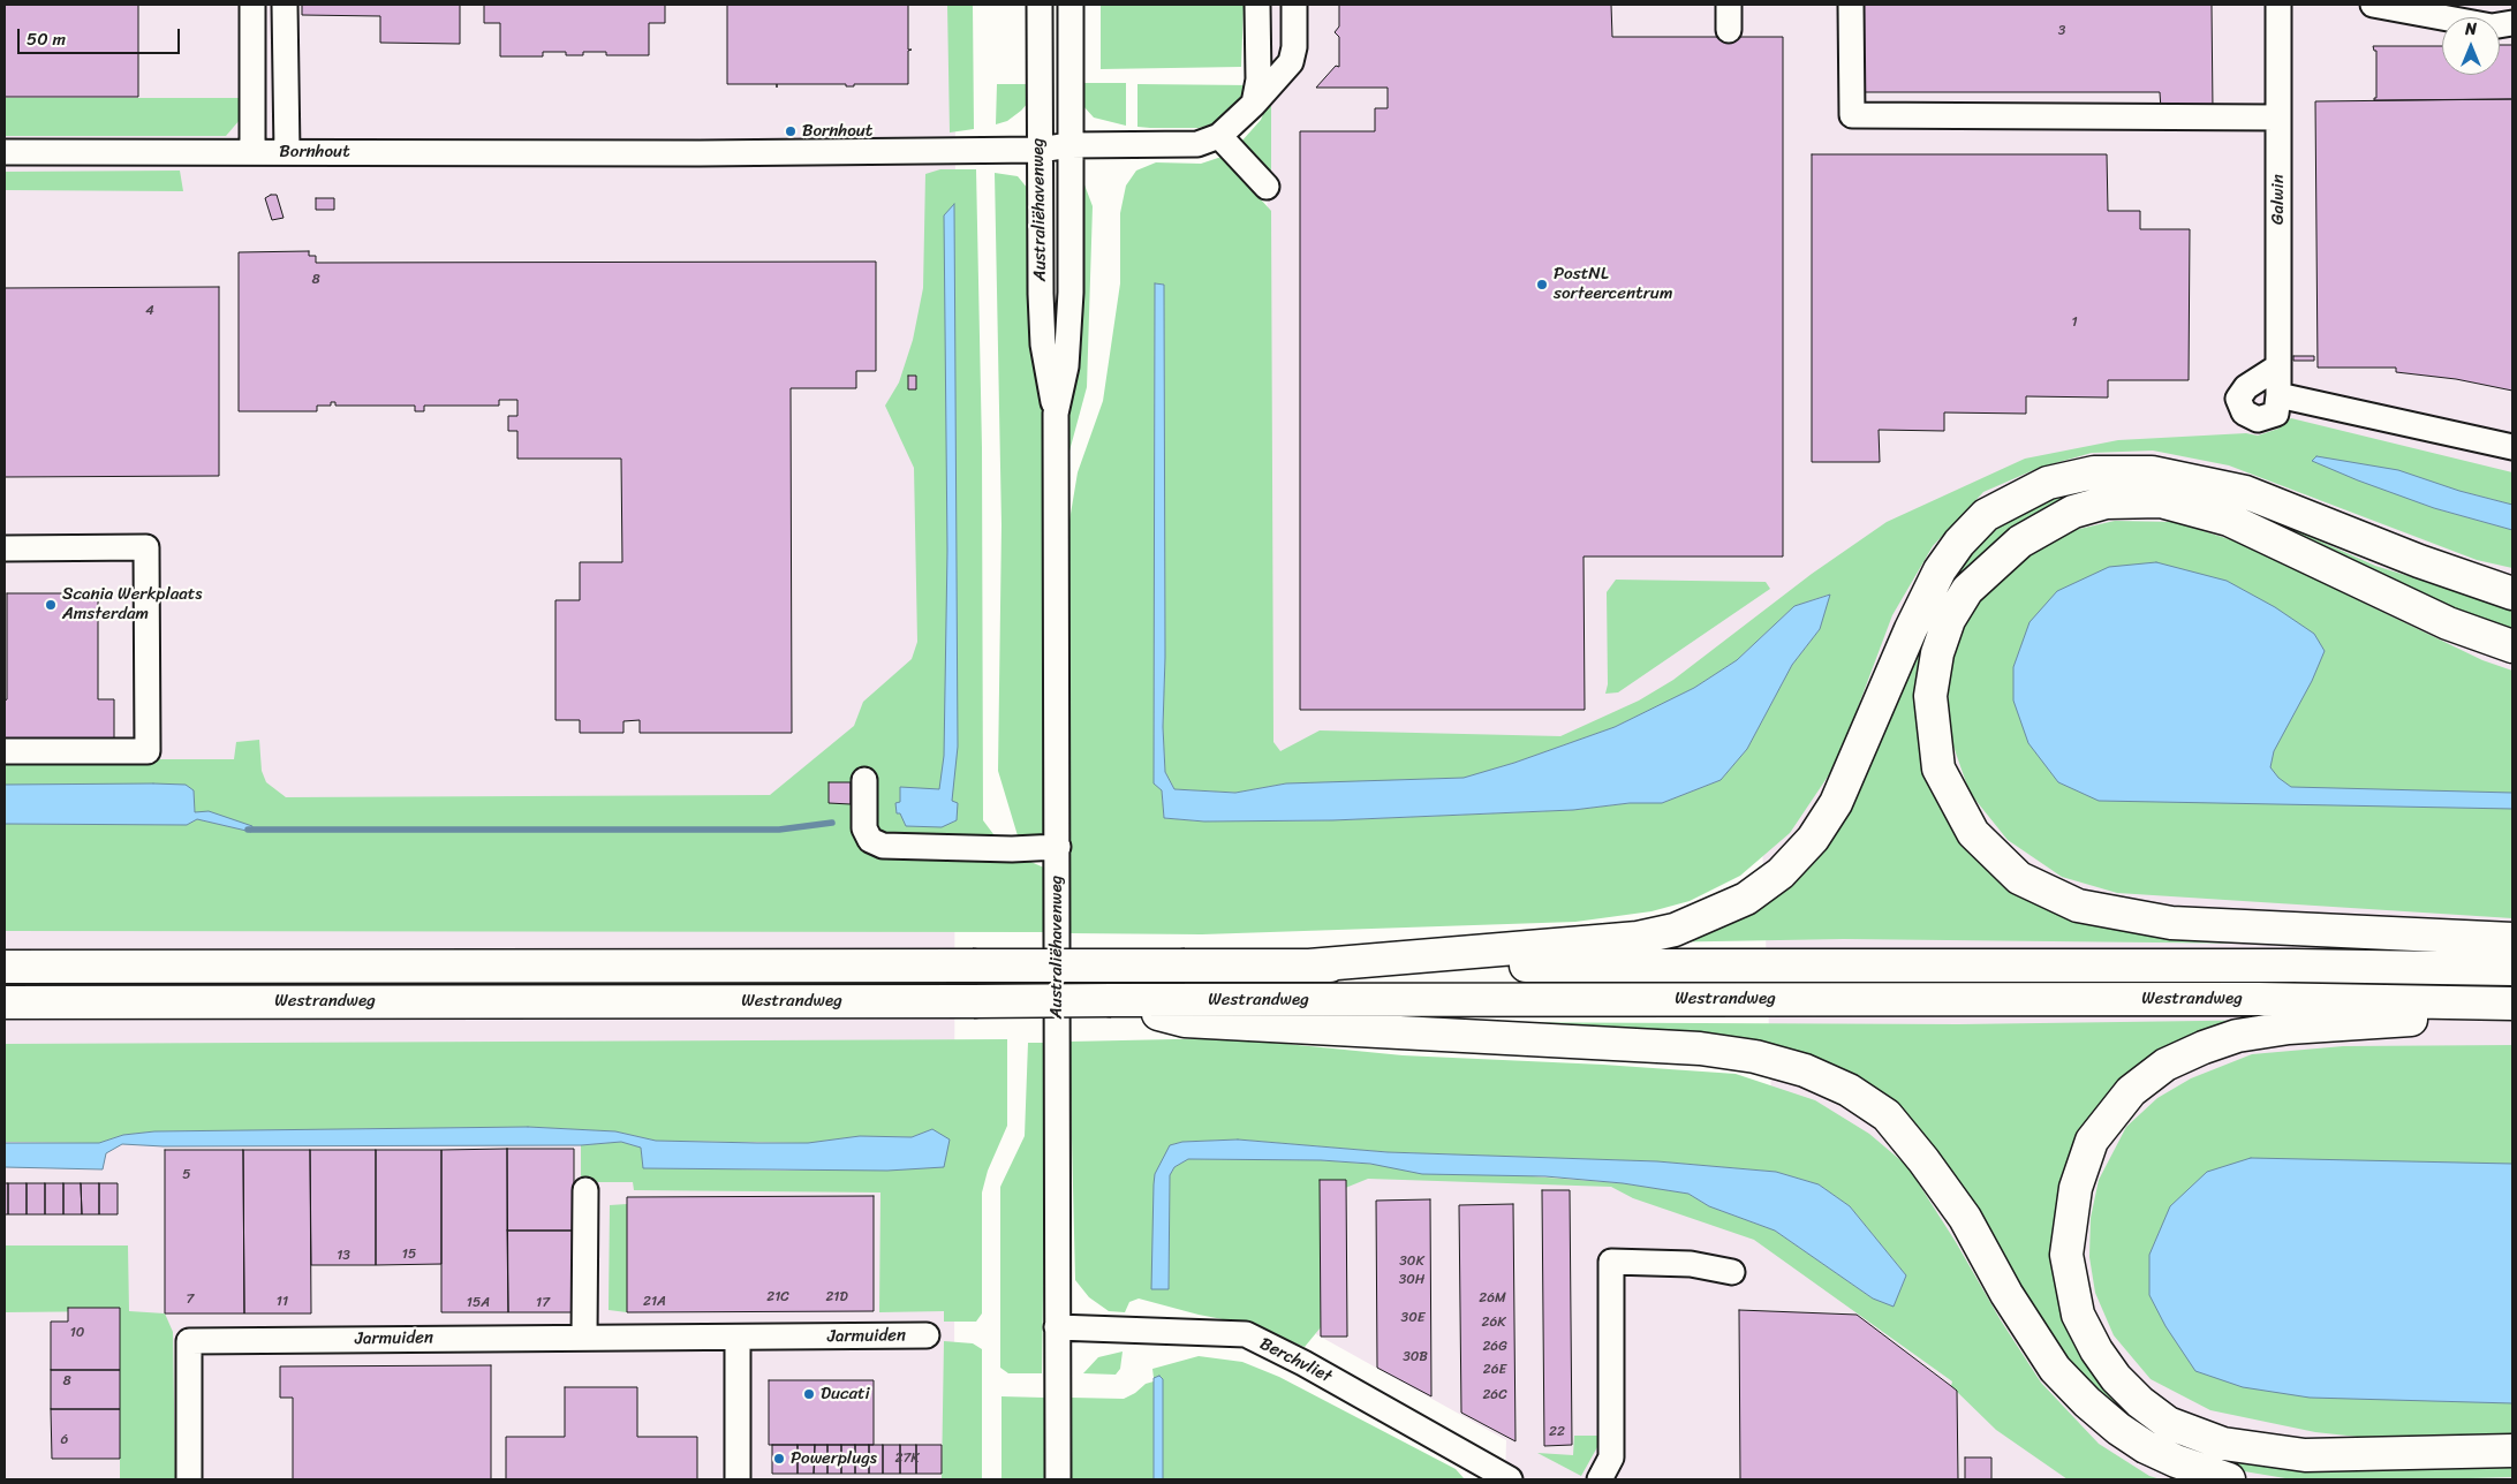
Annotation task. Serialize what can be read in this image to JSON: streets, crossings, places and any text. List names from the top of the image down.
{
  "streets": {
    "highway": ["Westrandweg"],
    "street": [
      "Bornhout",
      "Galwin",
      "Australiëhavenweg",
      "Jarmuiden",
      "Berchvliet"
    ]
  },
  "crossings": [
    ["Bornhout", "Australiëhavenweg"],
    ["Australiëhavenweg", "Berchvliet"]
  ],
  "places": [
    "Bornhout",
    "PostNL sorteercentrum",
    "Scania Werkplaats Amsterdam",
    "Ducati",
    "Powerplugs"
  ],
  "house_numbers": [
    "3",
    "8",
    "4",
    "1",
    "5",
    "15",
    "13",
    "30K",
    "30H",
    "21C",
    "21D",
    "26M",
    "7",
    "11",
    "21A",
    "15A",
    "17",
    "30E",
    "26K",
    "10",
    "26G",
    "30B",
    "26E",
    "8",
    "26C",
    "22",
    "6",
    "27K"
  ],
  "scale_bar": "50 m",
  "north": "top"
}
